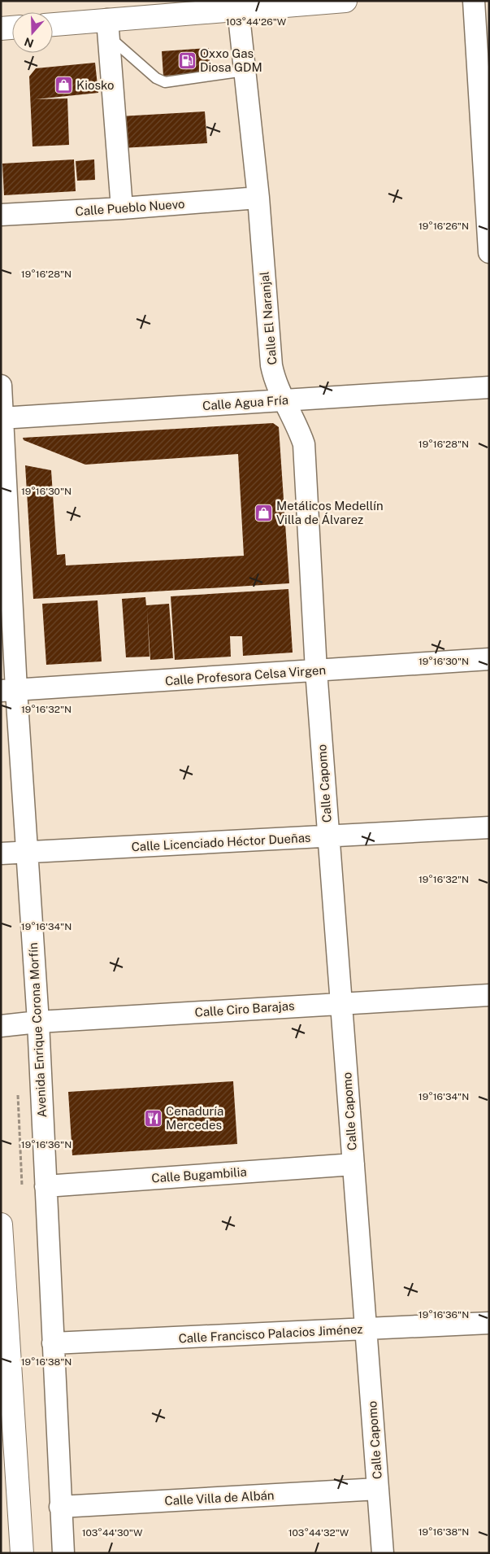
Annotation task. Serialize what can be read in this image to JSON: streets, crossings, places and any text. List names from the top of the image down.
{
  "streets": {
    "street": [
      "Calle Pueblo Nuevo",
      "Calle El Naranjal",
      "Calle Agua Fría",
      "Calle Profesora Celsa Virgen",
      "Calle Capomo",
      "Calle Licenciado Héctor Dueñas",
      "Calle Ciro Barajas",
      "Avenida Enrique Corona Morfín",
      "Calle Bugambilia",
      "Calle Francisco Palacios Jiménez",
      "Calle Villa de Albán"
    ]
  },
  "crossings": [
    ["Calle Pueblo Nuevo", "Calle El Naranjal"],
    ["Calle El Naranjal", "Calle Agua Fría"],
    ["Calle El Naranjal", "Calle Profesora Celsa Virgen"],
    ["Calle El Naranjal", "Calle Capomo"],
    ["Calle Agua Fría", "Avenida Enrique Corona Morfín"],
    ["Calle Profesora Celsa Virgen", "Calle Capomo"],
    ["Calle Profesora Celsa Virgen", "Avenida Enrique Corona Morfín"],
    ["Calle Capomo", "Calle Licenciado Héctor Dueñas"],
    ["Calle Capomo", "Calle Ciro Barajas"],
    ["Calle Capomo", "Calle Bugambilia"],
    ["Calle Capomo", "Calle Francisco Palacios Jiménez"],
    ["Calle Capomo", "Calle Villa de Albán"],
    ["Calle Licenciado Héctor Dueñas", "Avenida Enrique Corona Morfín"],
    ["Calle Ciro Barajas", "Avenida Enrique Corona Morfín"],
    ["Avenida Enrique Corona Morfín", "Calle Bugambilia"],
    ["Avenida Enrique Corona Morfín", "Calle Francisco Palacios Jiménez"],
    ["Avenida Enrique Corona Morfín", "Calle Villa de Albán"]
  ],
  "places": {
    "fuel station": ["Oxxo Gas Diosa GDM"],
    "shop": ["Kiosko", "Metálicos Medellín Villa de Álvarez"],
    "restaurant": ["Cenaduría Mercedes"]
  },
  "north": "bottom",
  "coordinates": [
    "103°44'26\"W",
    "19°16'26\"N",
    "19°16'28\"N",
    "19°16'30\"N",
    "19°16'32\"N",
    "19°16'34\"N",
    "19°16'36\"N",
    "19°16'38\"N",
    "103°44'30\"W",
    "103°44'32\"W"
  ]
}
